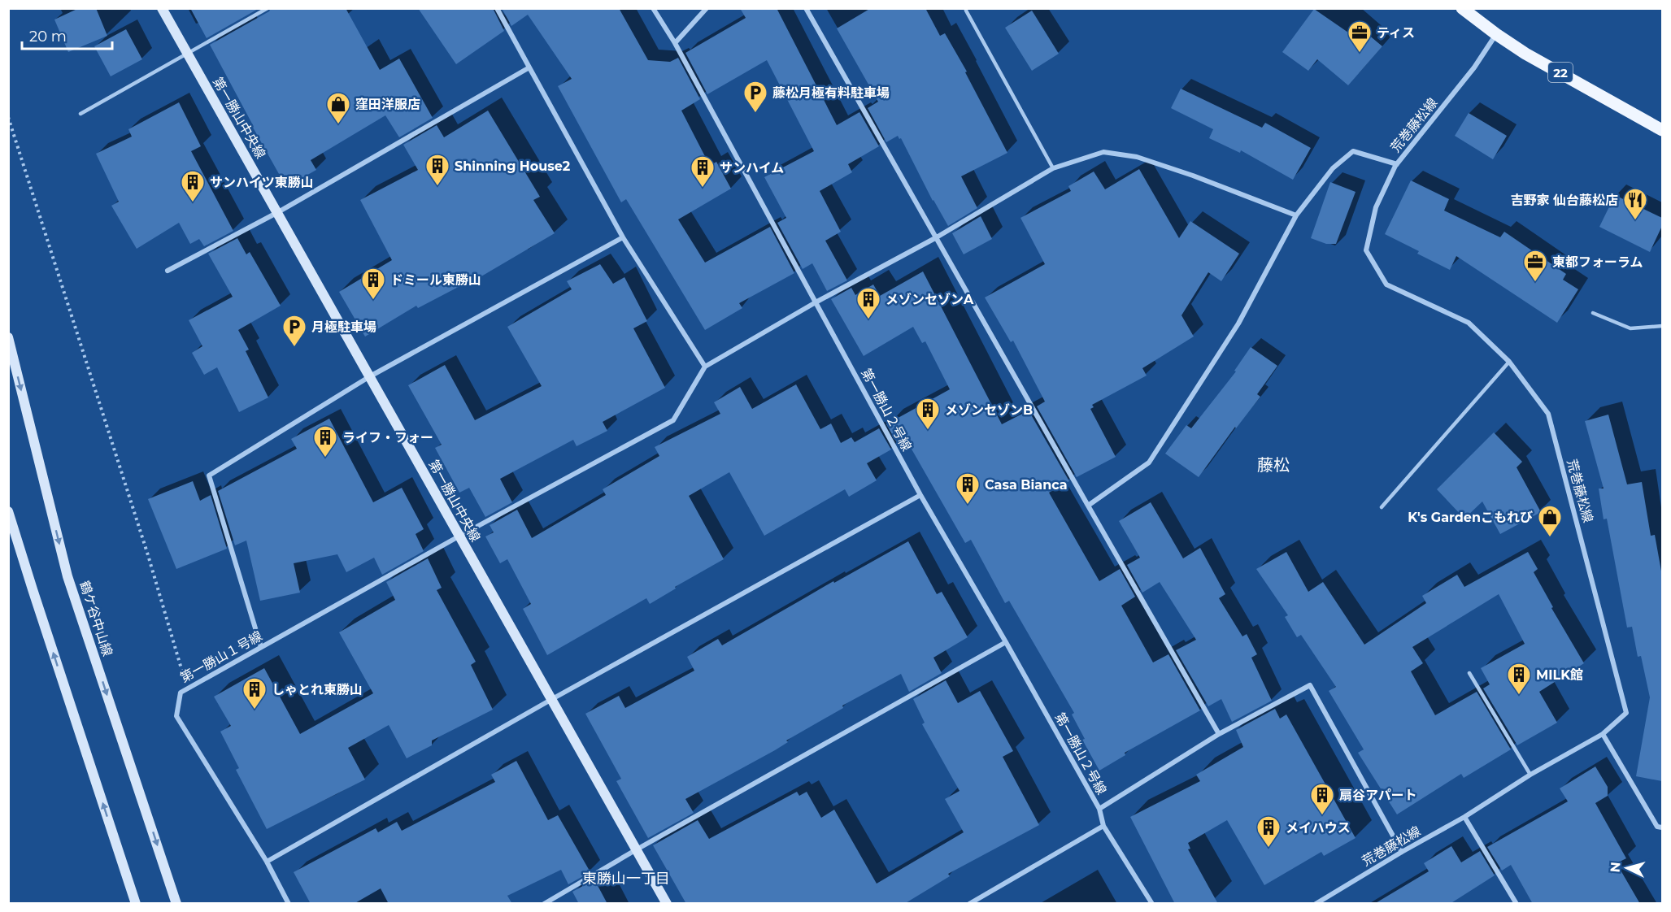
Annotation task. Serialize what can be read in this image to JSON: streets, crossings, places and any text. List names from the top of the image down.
{
  "streets": {
    "main road": ["22"],
    "street": [
      "第一勝山中央線",
      "荒巻藤松線",
      "第一勝山２号線",
      "鶴ケ谷中山線",
      "第一勝山１号線"
    ]
  },
  "crossings": [
    ["22", "荒巻藤松線"],
    ["第一勝山中央線", "第一勝山１号線"]
  ],
  "districts": ["藤松", "東勝山一丁目"],
  "places": {
    "office": ["ティス", "東都フォーラム"],
    "parking": ["藤松月極有料駐車場", "月極駐車場"],
    "shop": ["窪田洋服店", "K's Gardenこもれび"],
    "building": [
      "Shinning House2",
      "サンハイム",
      "サンハイツ東勝山",
      "ドミール東勝山",
      "メゾンセゾンA",
      "メゾンセゾンB",
      "ライフ・フォー",
      "Casa Bianca",
      "MILK館",
      "しゃとれ東勝山",
      "扇谷アパート",
      "メイハウス"
    ],
    "restaurant": ["吉野家 仙台藤松店"]
  },
  "scale_bar": "20 m",
  "north": "left"
}
